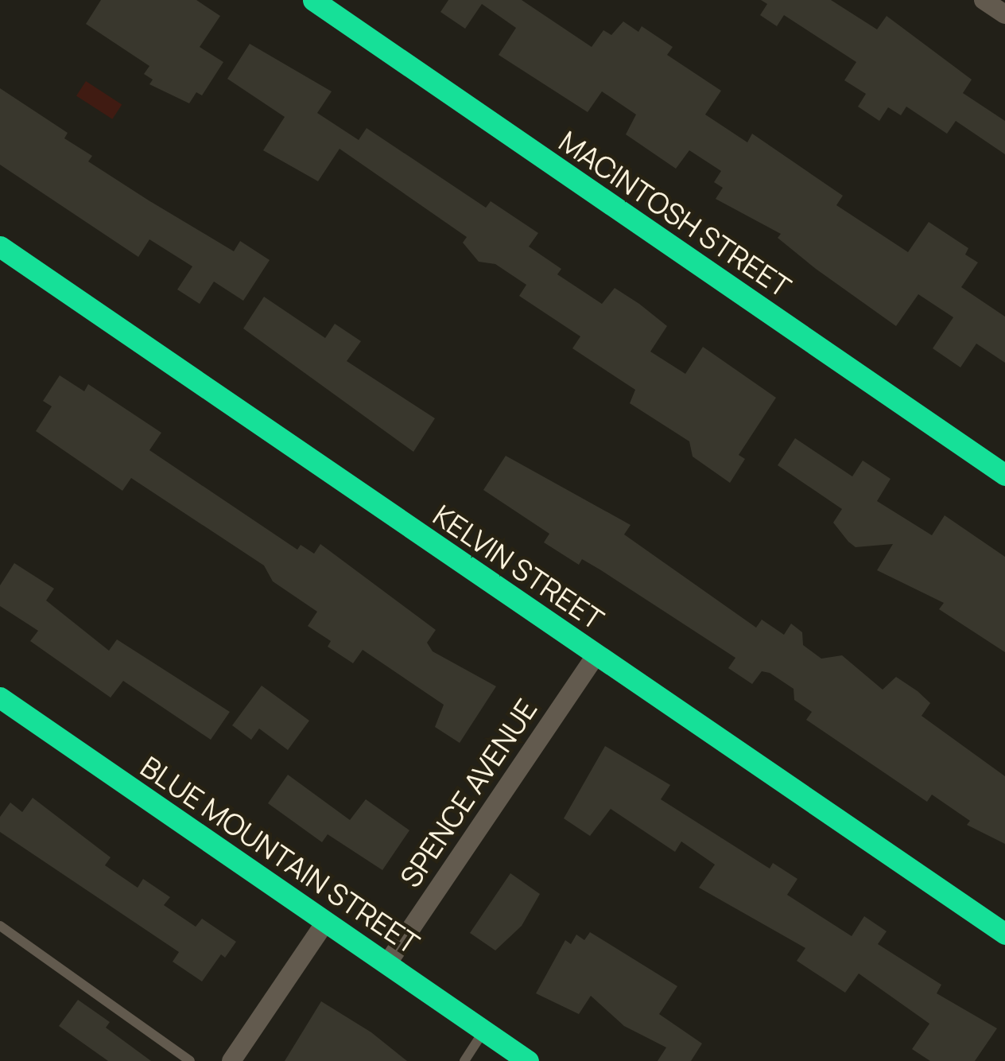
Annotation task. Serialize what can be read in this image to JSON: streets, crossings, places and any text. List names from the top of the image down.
{
  "streets": {
    "street": [
      "MACINTOSH STREET",
      "KELVIN STREET",
      "SPENCE AVENUE",
      "BLUE MOUNTAIN STREET"
    ]
  },
  "crossings": [
    ["KELVIN STREET", "SPENCE AVENUE"],
    ["SPENCE AVENUE", "BLUE MOUNTAIN STREET"]
  ]
}
